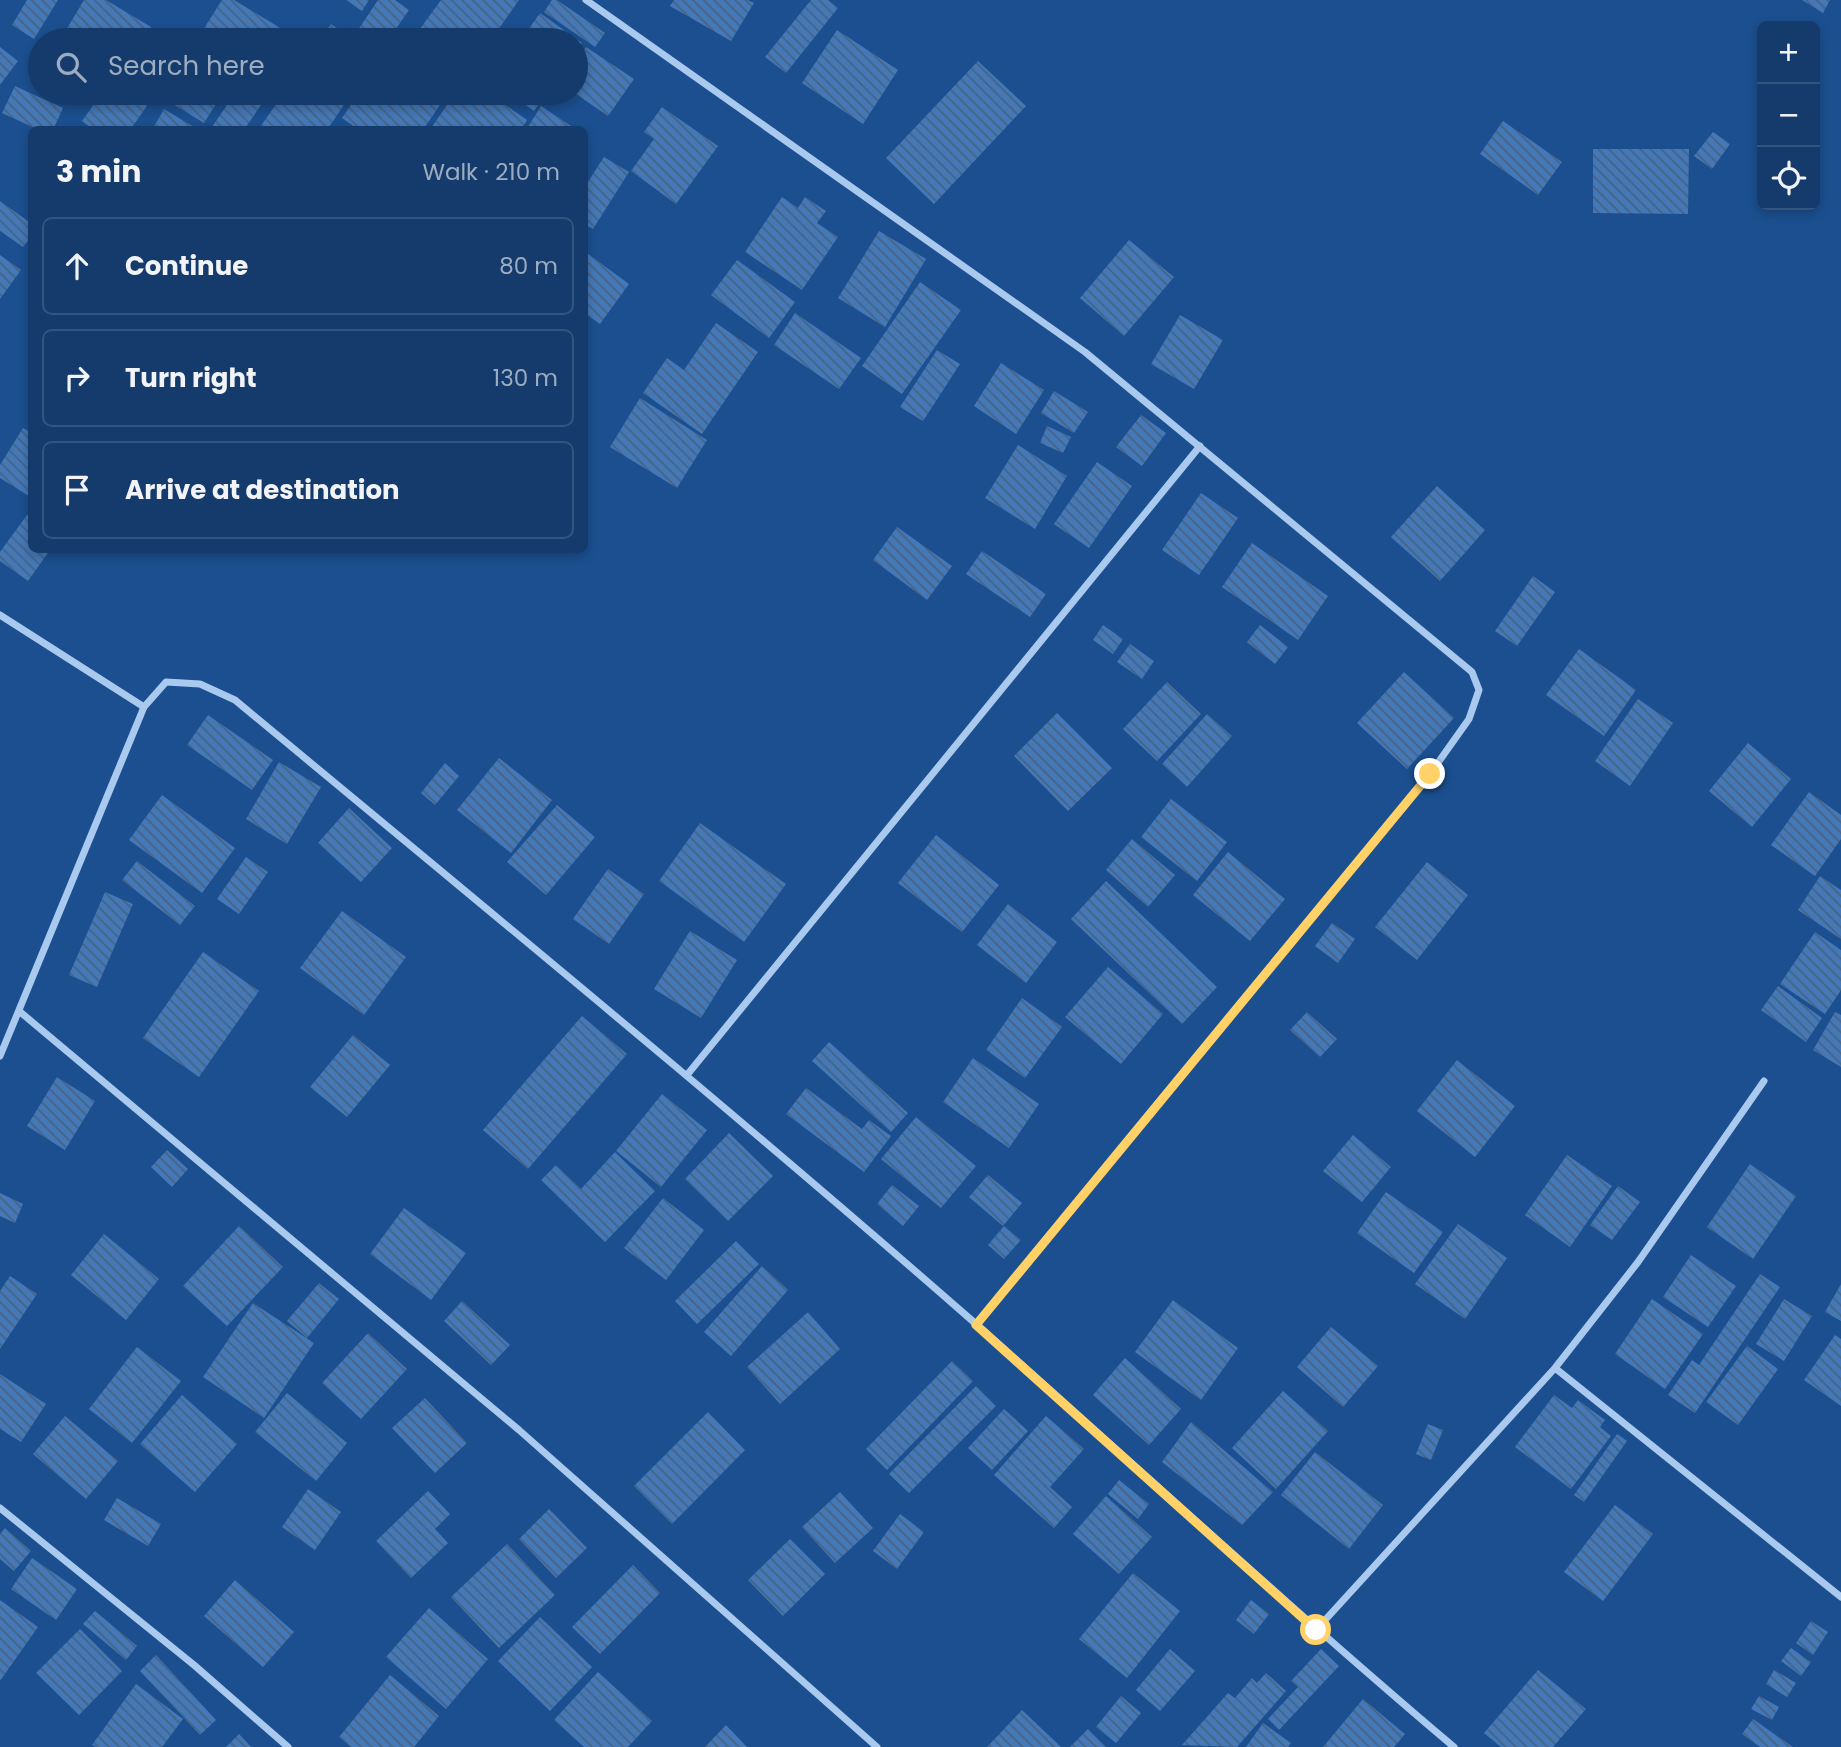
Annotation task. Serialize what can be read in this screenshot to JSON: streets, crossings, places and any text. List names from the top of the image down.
{
  "page": {
    "map_buttons": ["+", "−"],
    "search": "Search here",
    "heading": ["3 min", "Walk · 210 m"],
    "list": [
      ["Continue", "80 m"],
      ["Turn right", "130 m"],
      "Arrive at destination"
    ]
  }
}
